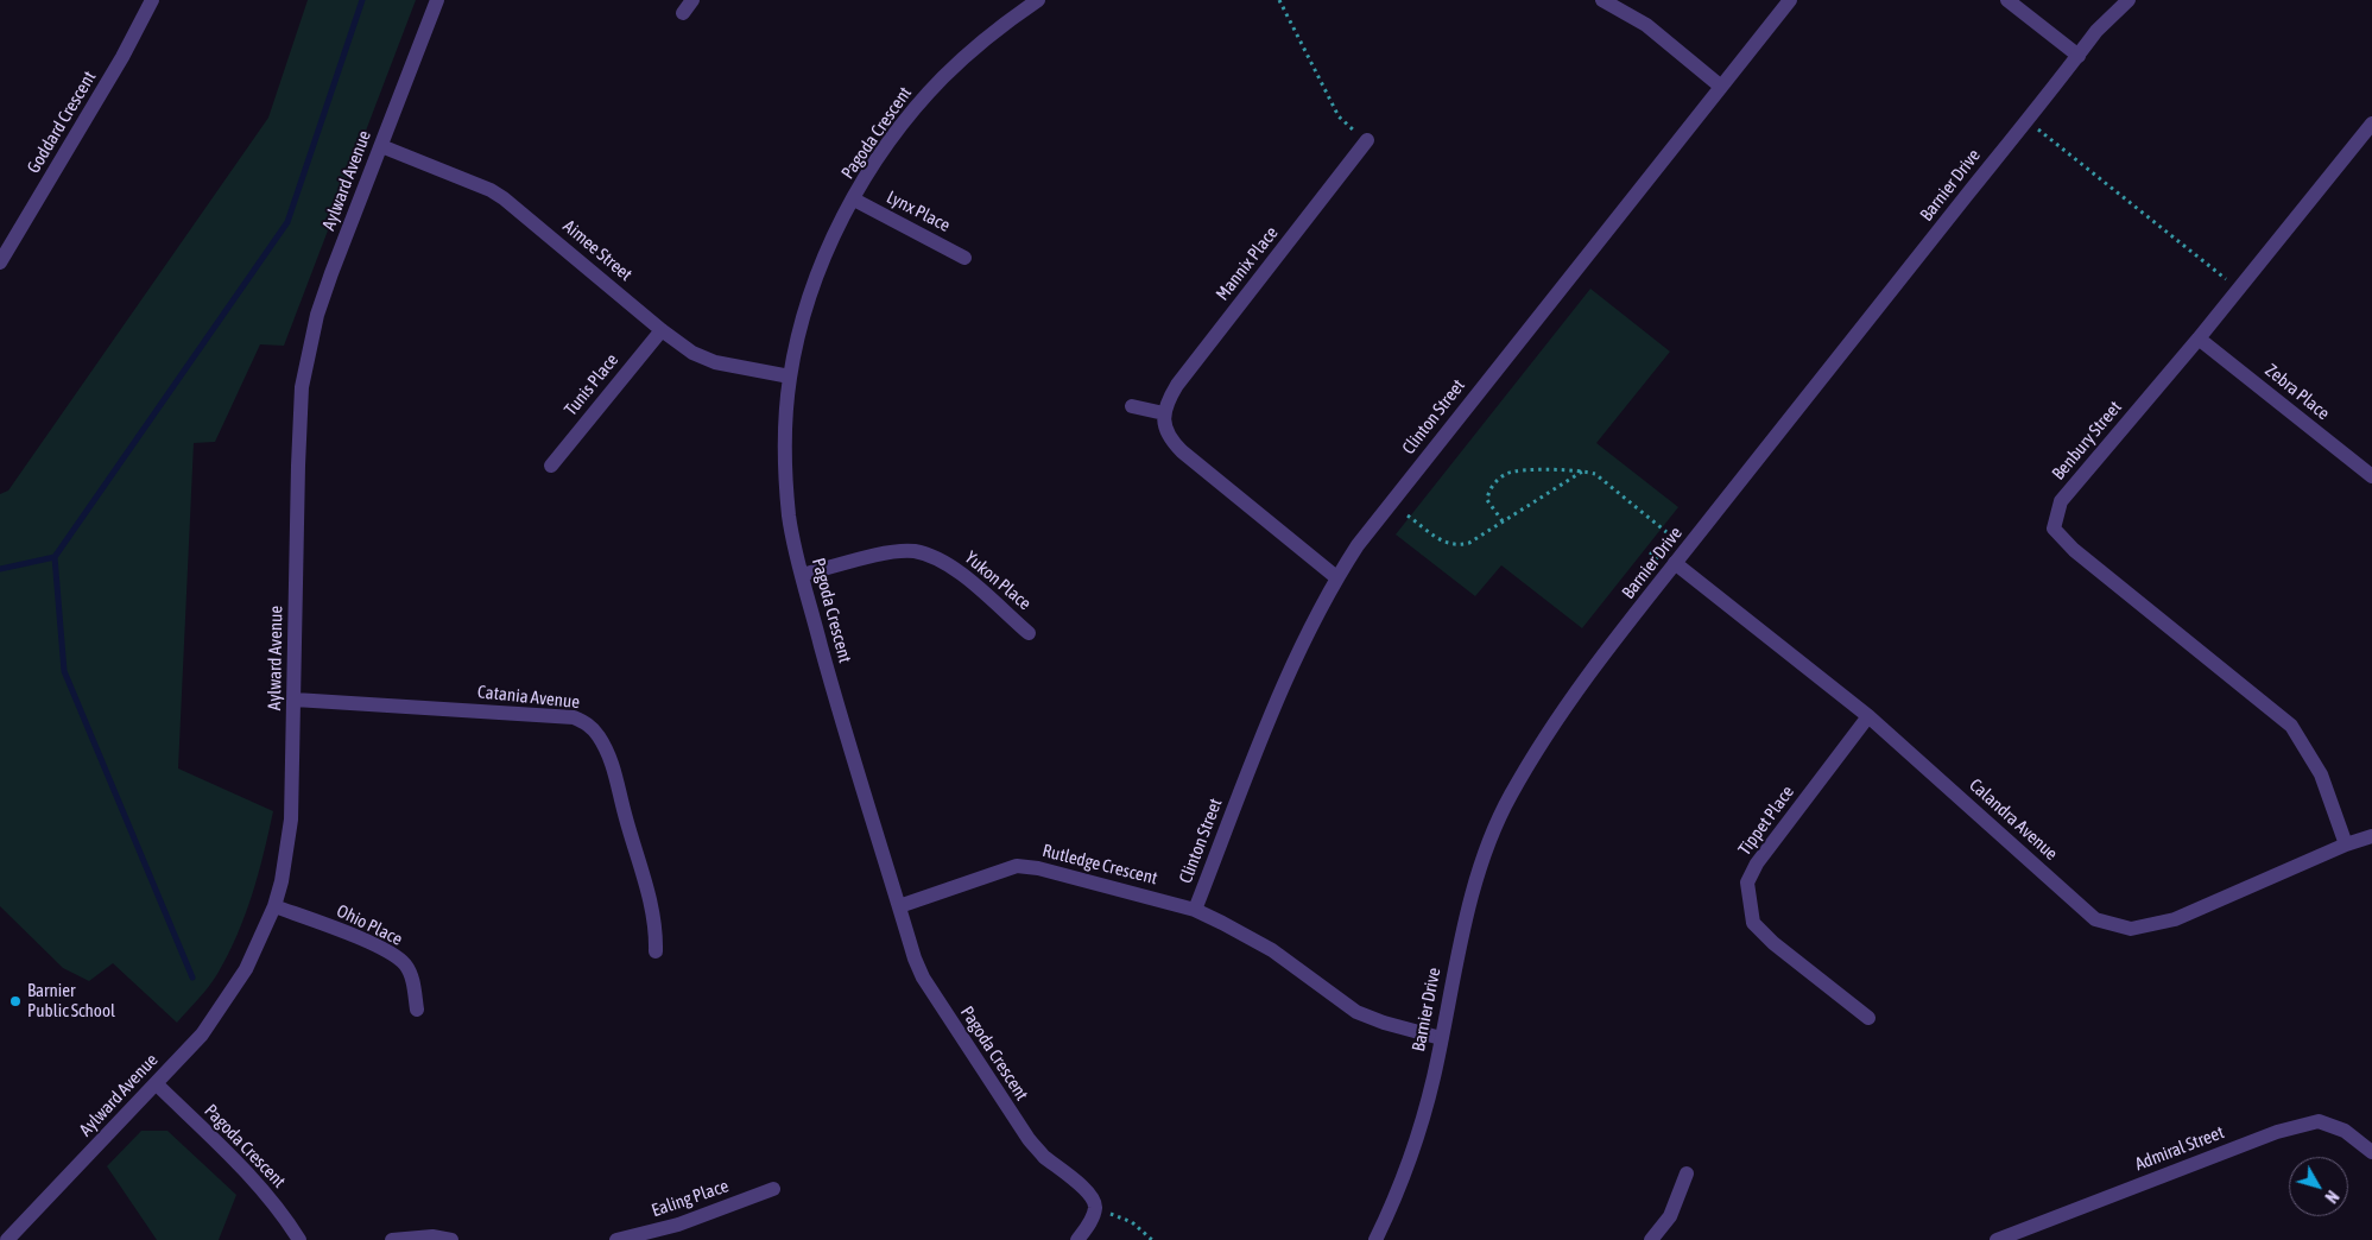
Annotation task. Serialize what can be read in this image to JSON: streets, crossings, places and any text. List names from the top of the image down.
{
  "streets": {
    "street": [
      "Goddard Crescent",
      "Pagoda Crescent",
      "Aylward Avenue",
      "Barnier Drive",
      "Lynx Place",
      "Aimee Street",
      "Mannix Place",
      "Tunis Place",
      "Zebra Place",
      "Clinton Street",
      "Benbury Street",
      "Yukon Place",
      "Catania Avenue",
      "Calandra Avenue",
      "Tippet Place",
      "Rutledge Crescent",
      "Ohio Place",
      "Admiral Street",
      "Ealing Place"
    ]
  },
  "crossings": [
    ["Pagoda Crescent", "Aylward Avenue"],
    ["Pagoda Crescent", "Lynx Place"],
    ["Pagoda Crescent", "Aimee Street"],
    ["Pagoda Crescent", "Yukon Place"],
    ["Pagoda Crescent", "Rutledge Crescent"],
    ["Aylward Avenue", "Aimee Street"],
    ["Aylward Avenue", "Catania Avenue"],
    ["Aylward Avenue", "Ohio Place"],
    ["Barnier Drive", "Calandra Avenue"],
    ["Barnier Drive", "Rutledge Crescent"],
    ["Aimee Street", "Tunis Place"],
    ["Zebra Place", "Benbury Street"],
    ["Clinton Street", "Rutledge Crescent"],
    ["Benbury Street", "Calandra Avenue"],
    ["Calandra Avenue", "Tippet Place"]
  ],
  "places": ["Barnier Public School"],
  "north": "bottom right"
}
